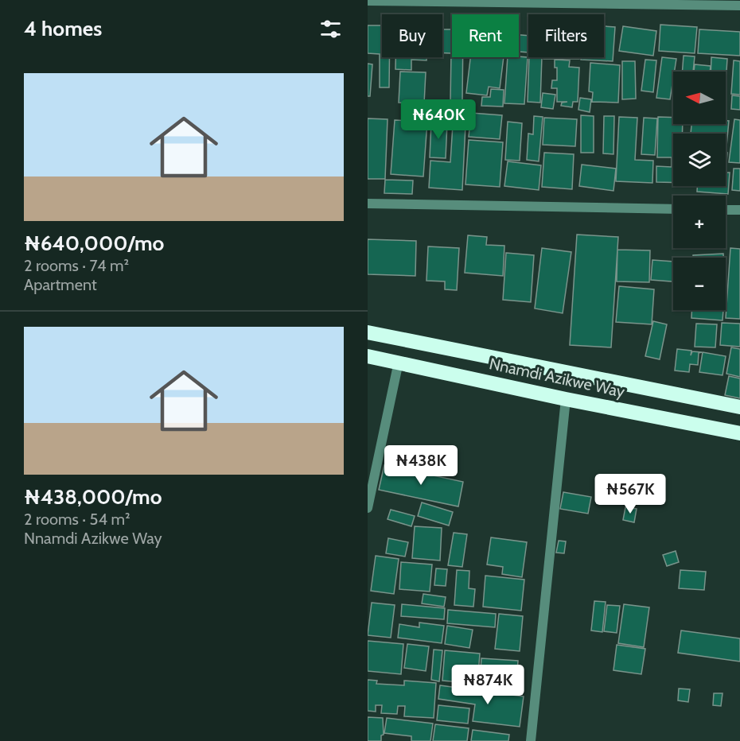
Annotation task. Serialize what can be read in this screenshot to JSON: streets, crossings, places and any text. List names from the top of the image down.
{
  "streets": {
    "highway": ["Nnamdi Azikwe Way"]
  },
  "north": "left",
  "page": {
    "heading": "4 homes",
    "chip": ["Buy", "Rent", "Filters"],
    "list": [
      {
        "name": "₦640,000/mo",
        "note": "2 rooms · 74 m² · Apartment"
      },
      {
        "name": "₦438,000/mo",
        "note": "2 rooms · 54 m² · Nnamdi Azikwe Way"
      }
    ],
    "map_buttons": ["+", "−"],
    "price": [
      "₦640K",
      "₦438K",
      "₦567K",
      "₦874K"
    ]
  }
}
